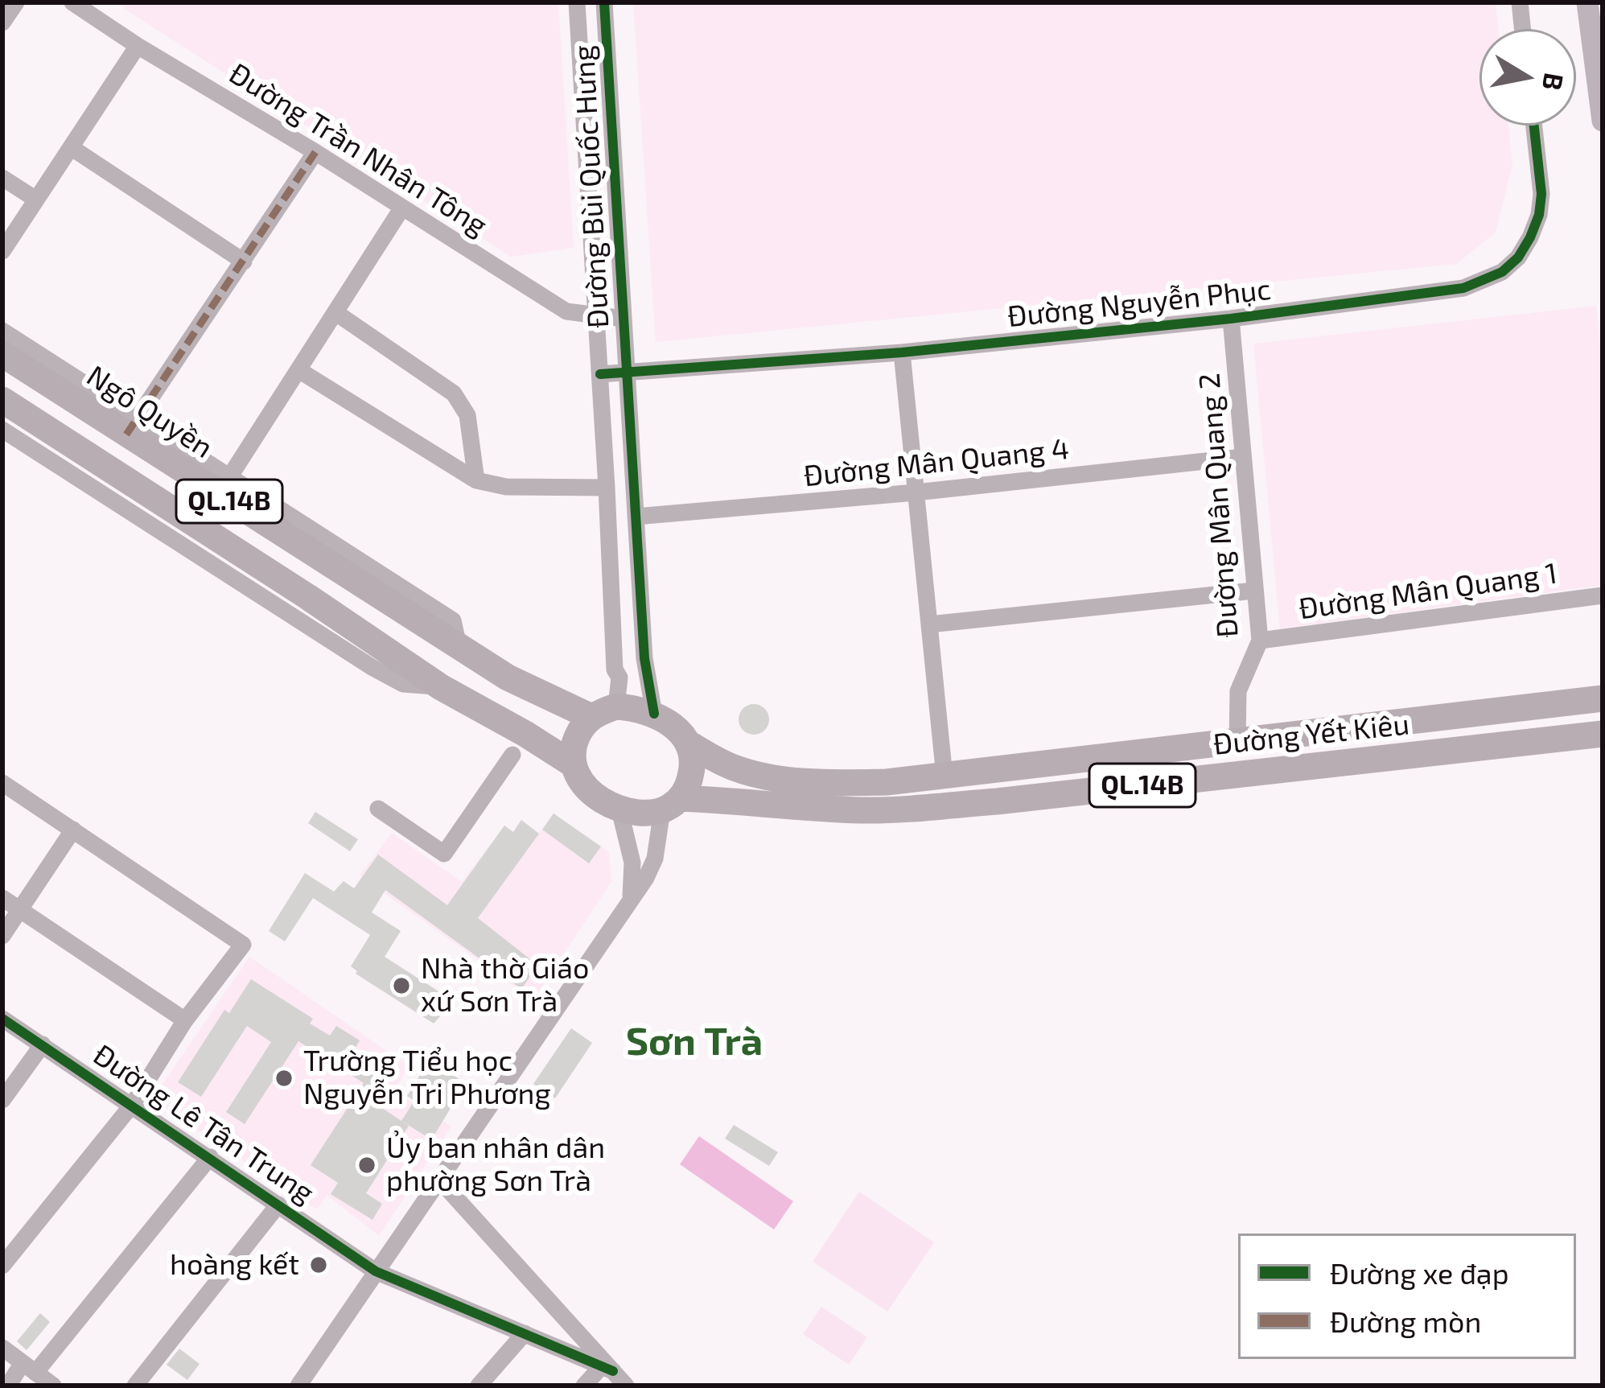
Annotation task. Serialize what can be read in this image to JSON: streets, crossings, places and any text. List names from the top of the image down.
{
  "streets": {
    "highway": ["Ngô Quyền", "QL.14B", "Đường Yết Kiêu"],
    "street": [
      "Đường Trần Nhân Tông",
      "Đường Bùi Quốc Hưng",
      "Đường Nguyễn Phục",
      "Đường Mân Quang 4",
      "Đường Mân Quang 2",
      "Đường Mân Quang 1",
      "Đường Lê Tân Trung"
    ]
  },
  "crossings": [
    ["Đường Trần Nhân Tông", "Đường Bùi Quốc Hưng"],
    ["Đường Bùi Quốc Hưng", "Đường Nguyễn Phục"],
    ["Đường Bùi Quốc Hưng", "Ngô Quyền"],
    ["Đường Bùi Quốc Hưng", "Đường Mân Quang 4"],
    ["Đường Bùi Quốc Hưng", "QL.14B"],
    ["Đường Bùi Quốc Hưng", "Đường Yết Kiêu"],
    ["Đường Nguyễn Phục", "Đường Mân Quang 2"],
    ["Ngô Quyền", "QL.14B"],
    ["Ngô Quyền", "Đường Yết Kiêu"],
    ["Đường Mân Quang 4", "Đường Mân Quang 2"],
    ["QL.14B", "Đường Yết Kiêu"],
    ["Đường Mân Quang 2", "Đường Mân Quang 1"],
    ["Đường Mân Quang 2", "Đường Yết Kiêu"]
  ],
  "districts": ["Sơn Trà"],
  "places": [
    "Nhà thờ Giáo xứ Sơn Trà",
    "Trường Tiểu học Nguyễn Tri Phương",
    "Ủy ban nhân dân phường Sơn Trà",
    "hoàng kết"
  ],
  "legend": ["Đường xe đạp", "Đường mòn"],
  "north": "right"
}
